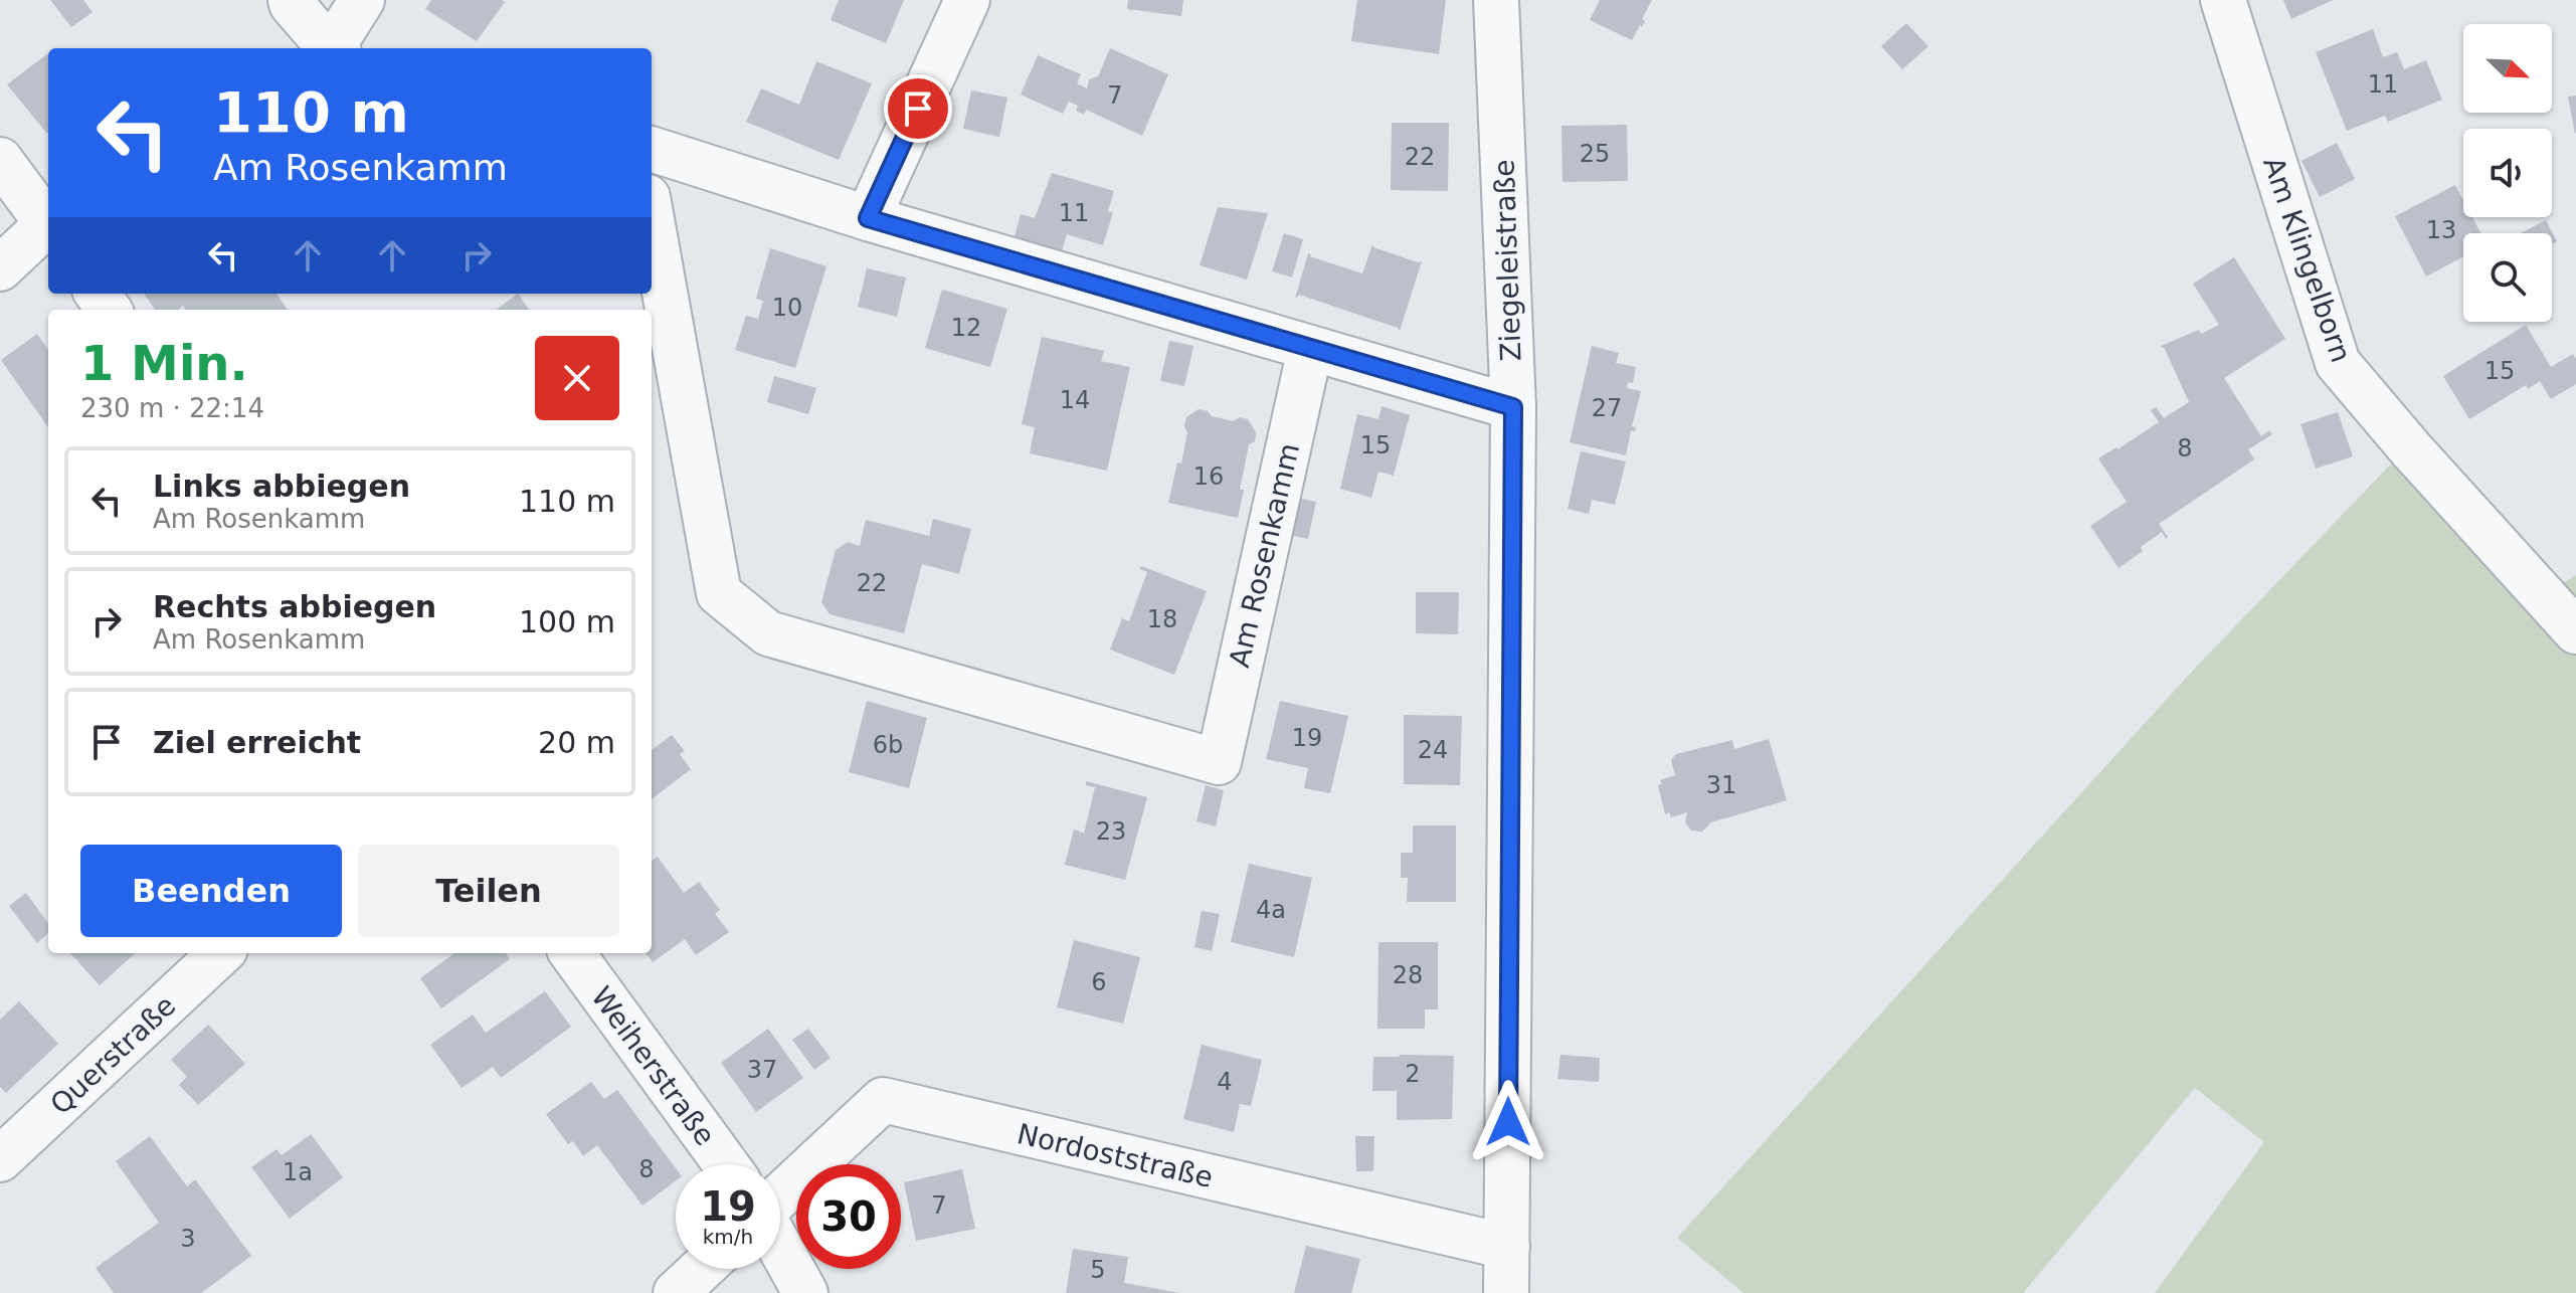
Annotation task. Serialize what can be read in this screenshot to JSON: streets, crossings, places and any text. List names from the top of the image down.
{
  "streets": {
    "street": [
      "Am Klingelborn",
      "Ziegeleistraße",
      "Am Rosenkamm",
      "Querstraße",
      "Weiherstraße",
      "Nordoststraße"
    ]
  },
  "crossings": [
    ["Ziegeleistraße", "Nordoststraße"]
  ],
  "house_numbers": [
    "11",
    "7",
    "25",
    "22",
    "11",
    "13",
    "10",
    "12",
    "15",
    "14",
    "27",
    "15",
    "8",
    "16",
    "22",
    "18",
    "19",
    "6b",
    "24",
    "31",
    "23",
    "4a",
    "28",
    "6",
    "37",
    "2",
    "4",
    "8",
    "1a",
    "7",
    "3",
    "5"
  ],
  "north": "bottom right",
  "page": {
    "turn": ["110 m", "Am Rosenkamm"],
    "heading": ["1 Min.", "230 m · 22:14"],
    "list": [
      {
        "name": "Links abbiegen",
        "note": "Am Rosenkamm",
        "value": "110 m"
      },
      {
        "name": "Rechts abbiegen",
        "note": "Am Rosenkamm",
        "value": "100 m"
      },
      {
        "name": "Ziel erreicht",
        "value": "20 m"
      }
    ],
    "buttons": ["Beenden", "Teilen"],
    "speed": "19 km/h",
    "limit": "30"
  }
}
